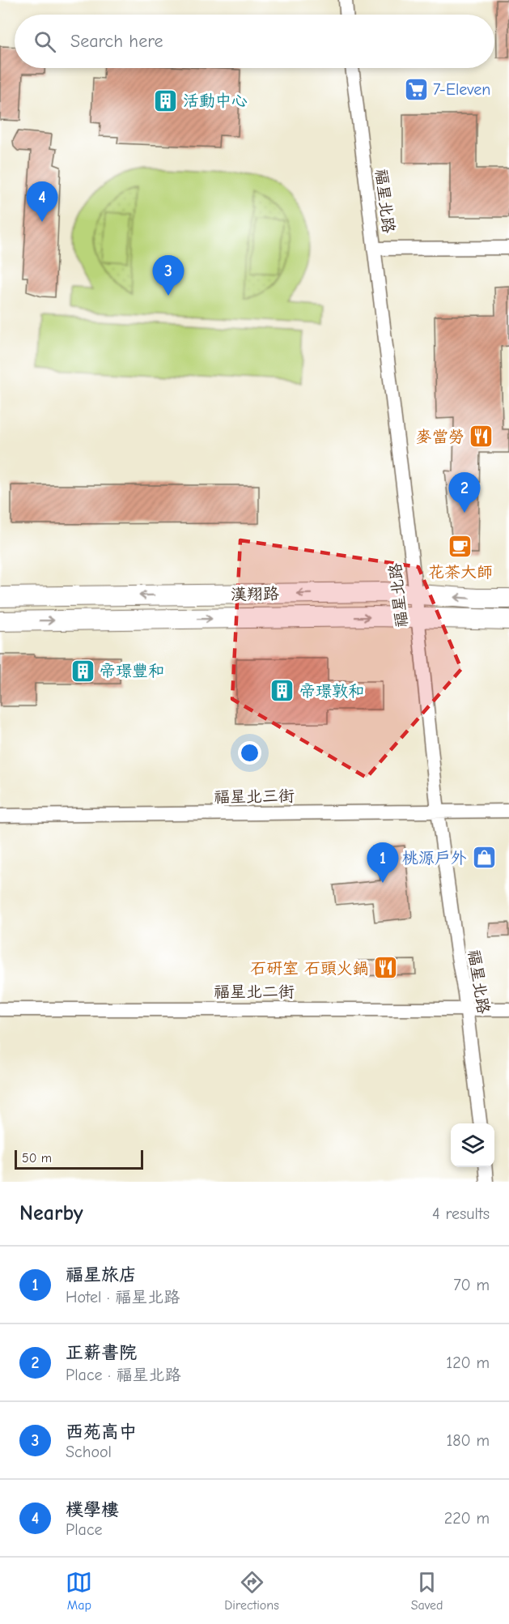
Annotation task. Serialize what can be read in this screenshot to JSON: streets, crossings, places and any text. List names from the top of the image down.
{
  "streets": {
    "street": [
      "福星北路",
      "漢翔路",
      "福星北三街",
      "福星北二街"
    ]
  },
  "crossings": [
    ["福星北路", "漢翔路"],
    ["福星北路", "福星北三街"],
    ["福星北路", "福星北二街"]
  ],
  "places": {
    "supermarket": ["7-Eleven"],
    "building": ["活動中心", "帝璟豐和", "帝璟敦和"],
    "restaurant": ["麥當勞", "石研室 石頭火鍋"],
    "cafe": ["花茶大師"],
    "shop": ["桃源戶外"]
  },
  "scale_bar": "50 m",
  "page": {
    "search": "Search here",
    "pins": [
      "4",
      "3",
      "2",
      "1"
    ],
    "scale": "50 m",
    "heading": ["Nearby", "4 results"],
    "list": [
      {
        "mark": "1",
        "name": "福星旅店",
        "note": "Hotel · 福星北路",
        "value": "70 m"
      },
      {
        "mark": "2",
        "name": "正薪書院",
        "note": "Place · 福星北路",
        "value": "120 m"
      },
      {
        "mark": "3",
        "name": "西苑高中",
        "note": "School",
        "value": "180 m"
      },
      {
        "mark": "4",
        "name": "樸學樓",
        "note": "Place",
        "value": "220 m"
      }
    ],
    "nav": ["Map", "Directions", "Saved"]
  }
}
